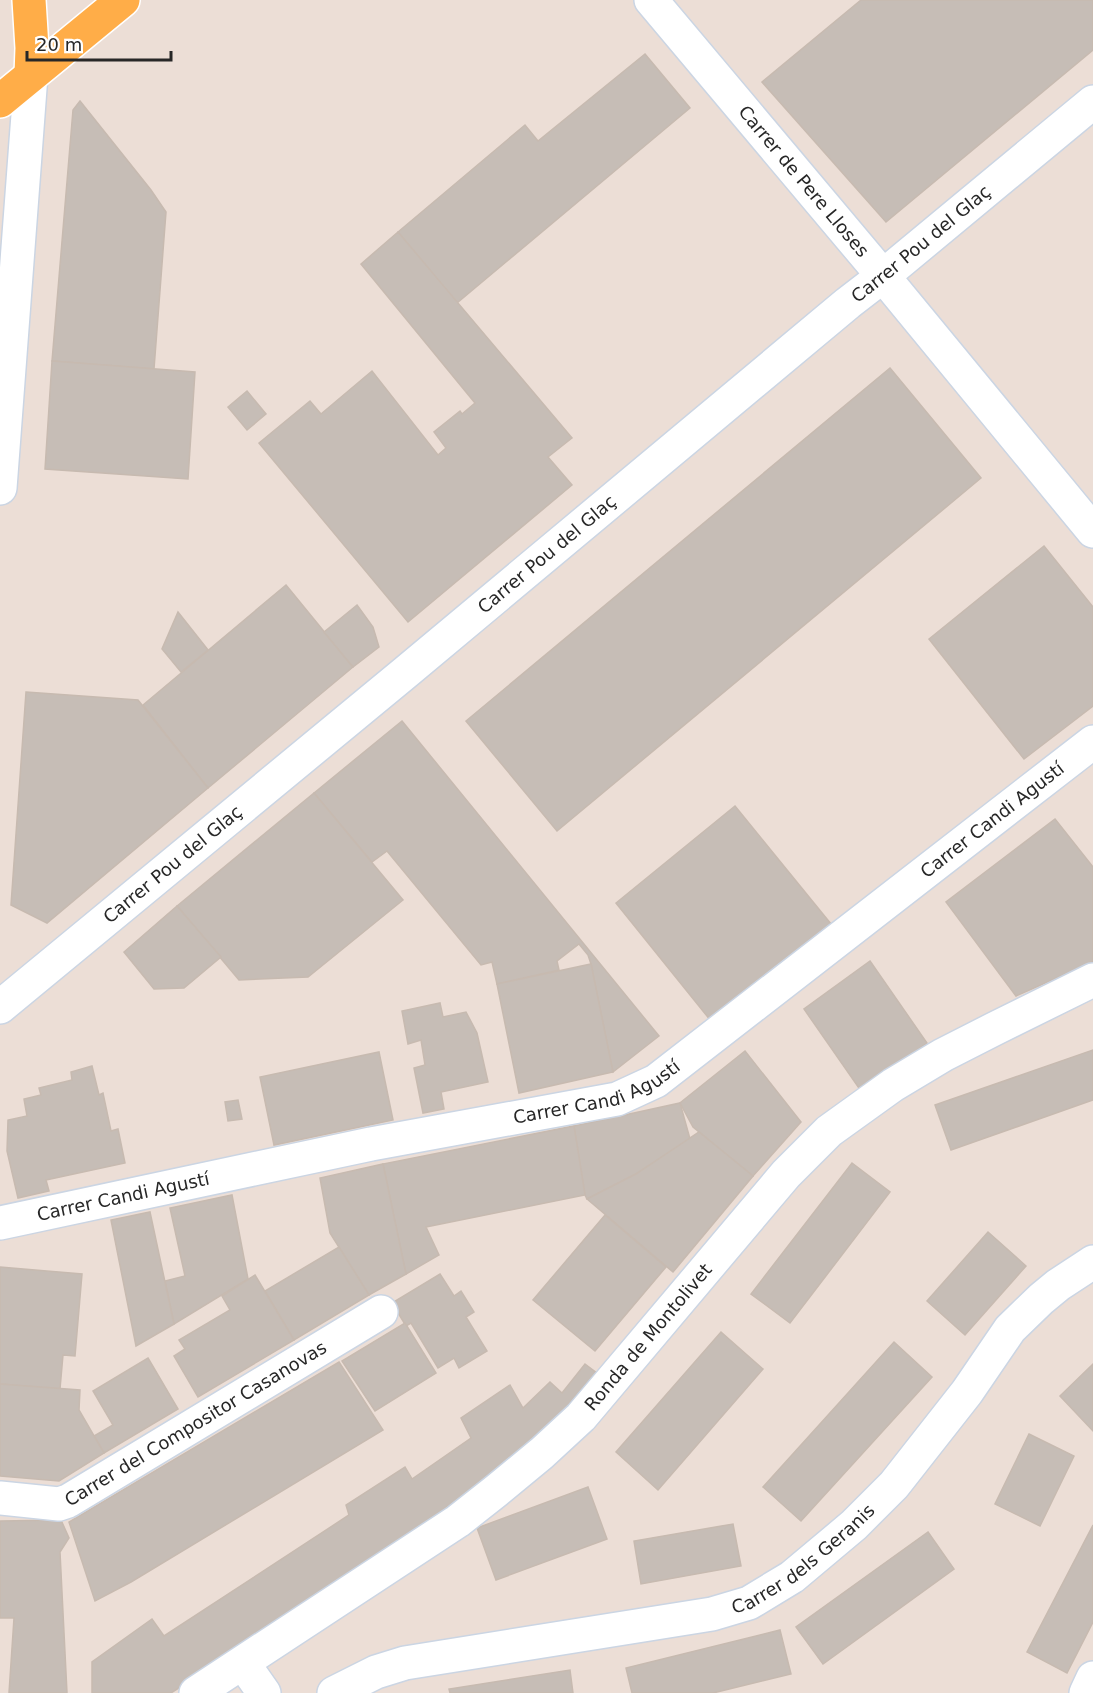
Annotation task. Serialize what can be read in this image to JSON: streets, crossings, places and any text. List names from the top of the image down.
{
  "streets": {
    "street": [
      "Carrer de Pere Lloses",
      "Carrer Pou del Glaç",
      "Carrer Candi Agustí",
      "Ronda de Montolivet",
      "Carrer del Compositor Casanovas",
      "Carrer dels Geranis"
    ]
  },
  "crossings": [
    ["Carrer de Pere Lloses", "Carrer Pou del Glaç"]
  ],
  "scale_bar": "20 m"
}
